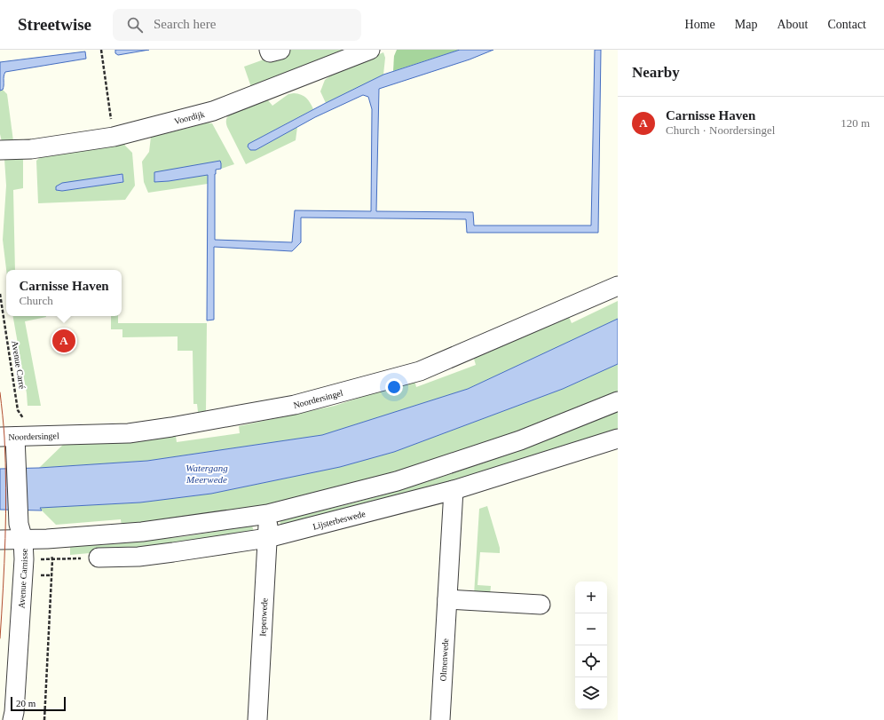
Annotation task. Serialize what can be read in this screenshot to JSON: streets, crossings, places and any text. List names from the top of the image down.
{
  "streets": {
    "street": [
      "Voordijk",
      "Noordersingel",
      "Lijsterbeswede",
      "Avenue Carnisse",
      "Iepenwede",
      "Olmenwede"
    ],
    "path": ["Avenue Carré"]
  },
  "crossings": [
    ["Avenue Carré", "Noordersingel"],
    ["Avenue Carré", "Avenue Carnisse"],
    ["Noordersingel", "Avenue Carnisse"],
    ["Lijsterbeswede", "Iepenwede"],
    ["Lijsterbeswede", "Olmenwede"]
  ],
  "water": ["Watergang Meerwede"],
  "scale_bar": "20 m",
  "page": {
    "header": "Streetwise",
    "search": "Search here",
    "nav": [
      "Home",
      "Map",
      "About",
      "Contact"
    ],
    "heading": "Nearby",
    "list": [
      {
        "mark": "A",
        "name": "Carnisse Haven",
        "note": "Church · Noordersingel",
        "value": "120 m"
      }
    ],
    "popup": ["Carnisse Haven", "Church"],
    "pins": "A",
    "map_buttons": ["+", "−"],
    "scale": "20 m"
  }
}
